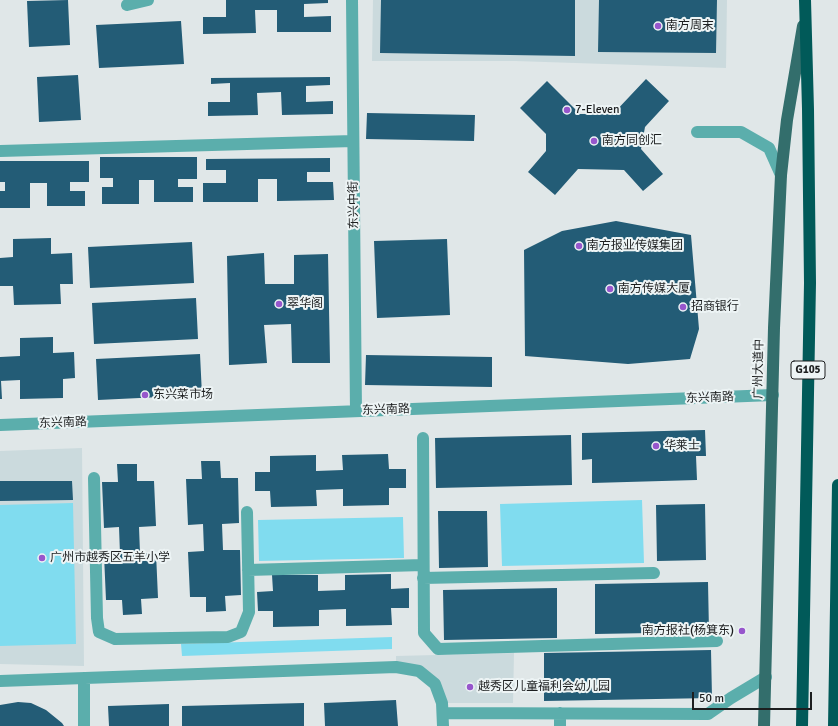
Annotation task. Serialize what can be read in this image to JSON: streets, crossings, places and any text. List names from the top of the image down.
{
  "streets": {
    "highway": ["广州大道中", "G105"],
    "street": ["东兴中街", "东兴南路"]
  },
  "crossings": [
    ["东兴中街", "东兴南路"],
    ["广州大道中", "东兴南路"]
  ],
  "places": [
    "南方周末",
    "7-Eleven",
    "南方同创汇",
    "南方报业传媒集团",
    "南方传媒大厦",
    "翠华阁",
    "招商银行",
    "东兴菜市场",
    "华莱士",
    "广州市越秀区五羊小学",
    "南方报社(杨箕东)",
    "越秀区儿童福利会幼儿园"
  ],
  "scale_bar": "50 m"
}
